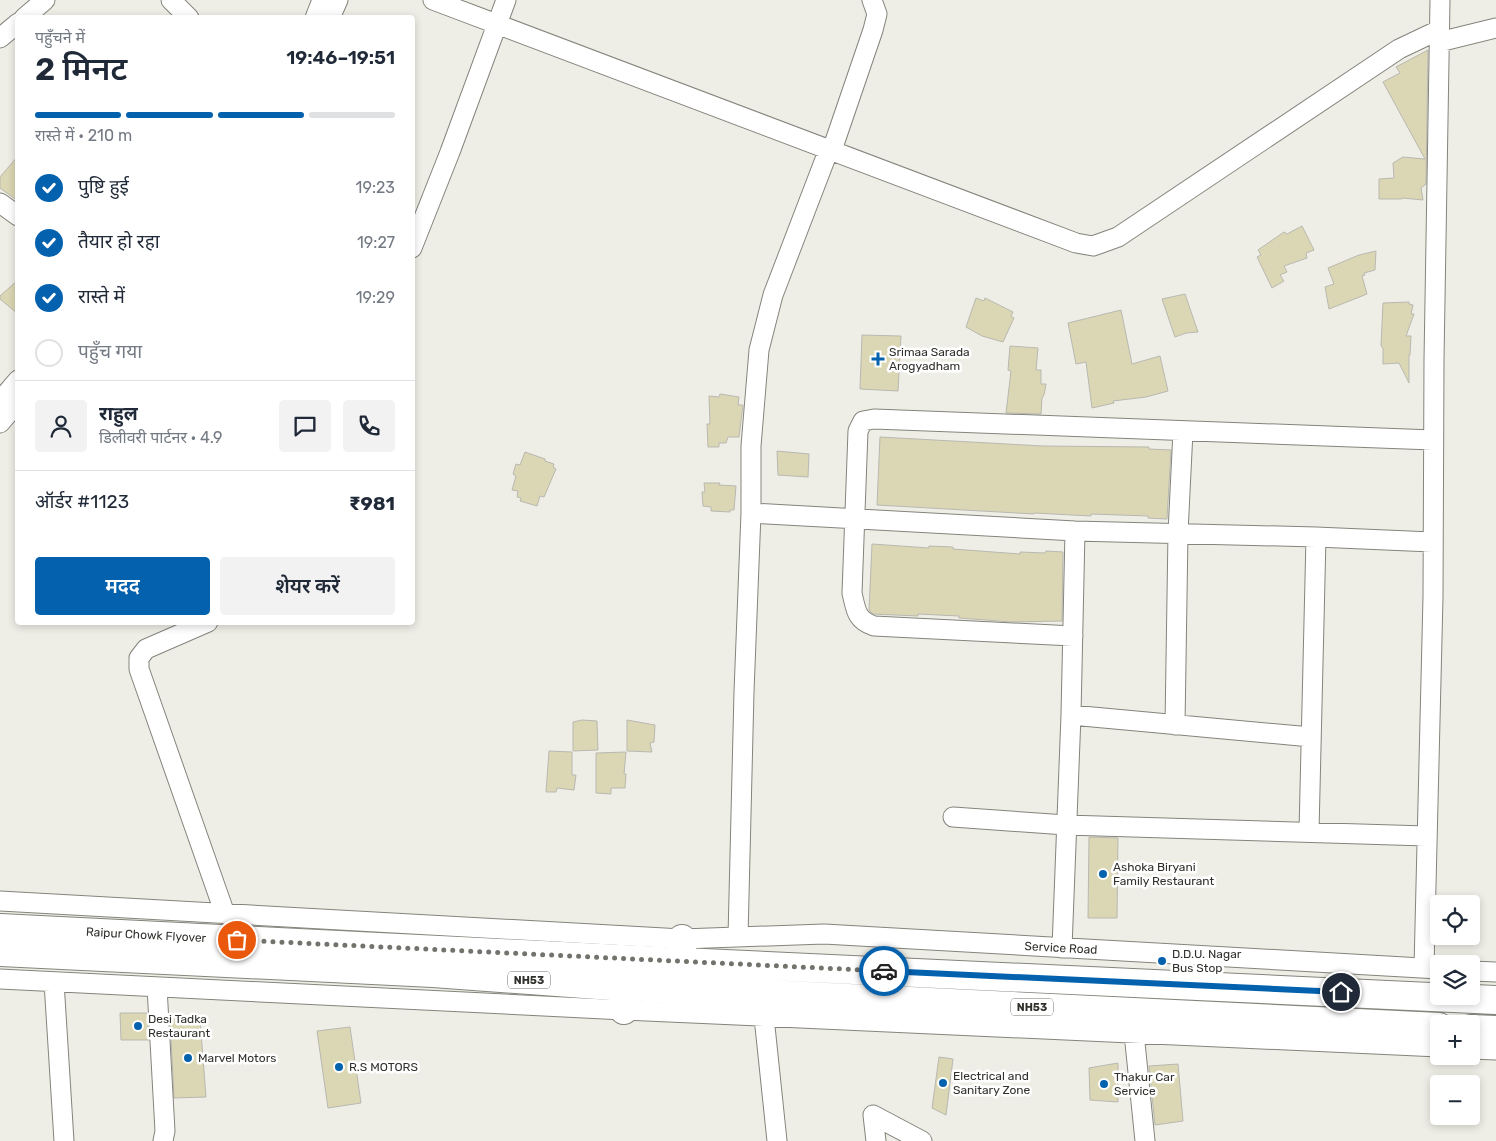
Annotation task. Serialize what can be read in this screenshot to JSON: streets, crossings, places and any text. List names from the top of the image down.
{
  "streets": {
    "highway": ["Raipur Chowk Flyover", "NH53"],
    "street": ["Service Road"]
  },
  "crossings": [
    ["Raipur Chowk Flyover", "Service Road"],
    ["Raipur Chowk Flyover", "NH53"],
    ["Service Road", "NH53"]
  ],
  "places": {
    "health": ["Srimaa Sarada Arogyadham"],
    "other": [
      "Ashoka Biryani Family Restaurant",
      "D.D.U. Nagar Bus Stop",
      "Desi Tadka Restaurant",
      "Marvel Motors",
      "R.S MOTORS",
      "Electrical and Sanitary Zone",
      "Thakur Car Service"
    ]
  },
  "page": {
    "heading": ["2 मिनट", "पहुँचने में", "19:46–19:51"],
    "panel": [
      "राहुल",
      "डिलीवरी पार्टनर · 4.9",
      "ऑर्डर #1123",
      "₹981"
    ],
    "bar": "रास्ते में · 210 m",
    "list": [
      ["पुष्टि हुई", "19:23"],
      ["तैयार हो रहा", "19:27"],
      ["रास्ते में", "19:29"],
      "पहुँच गया"
    ],
    "buttons": ["मदद", "शेयर करें"],
    "map_buttons": ["+", "−"]
  }
}
